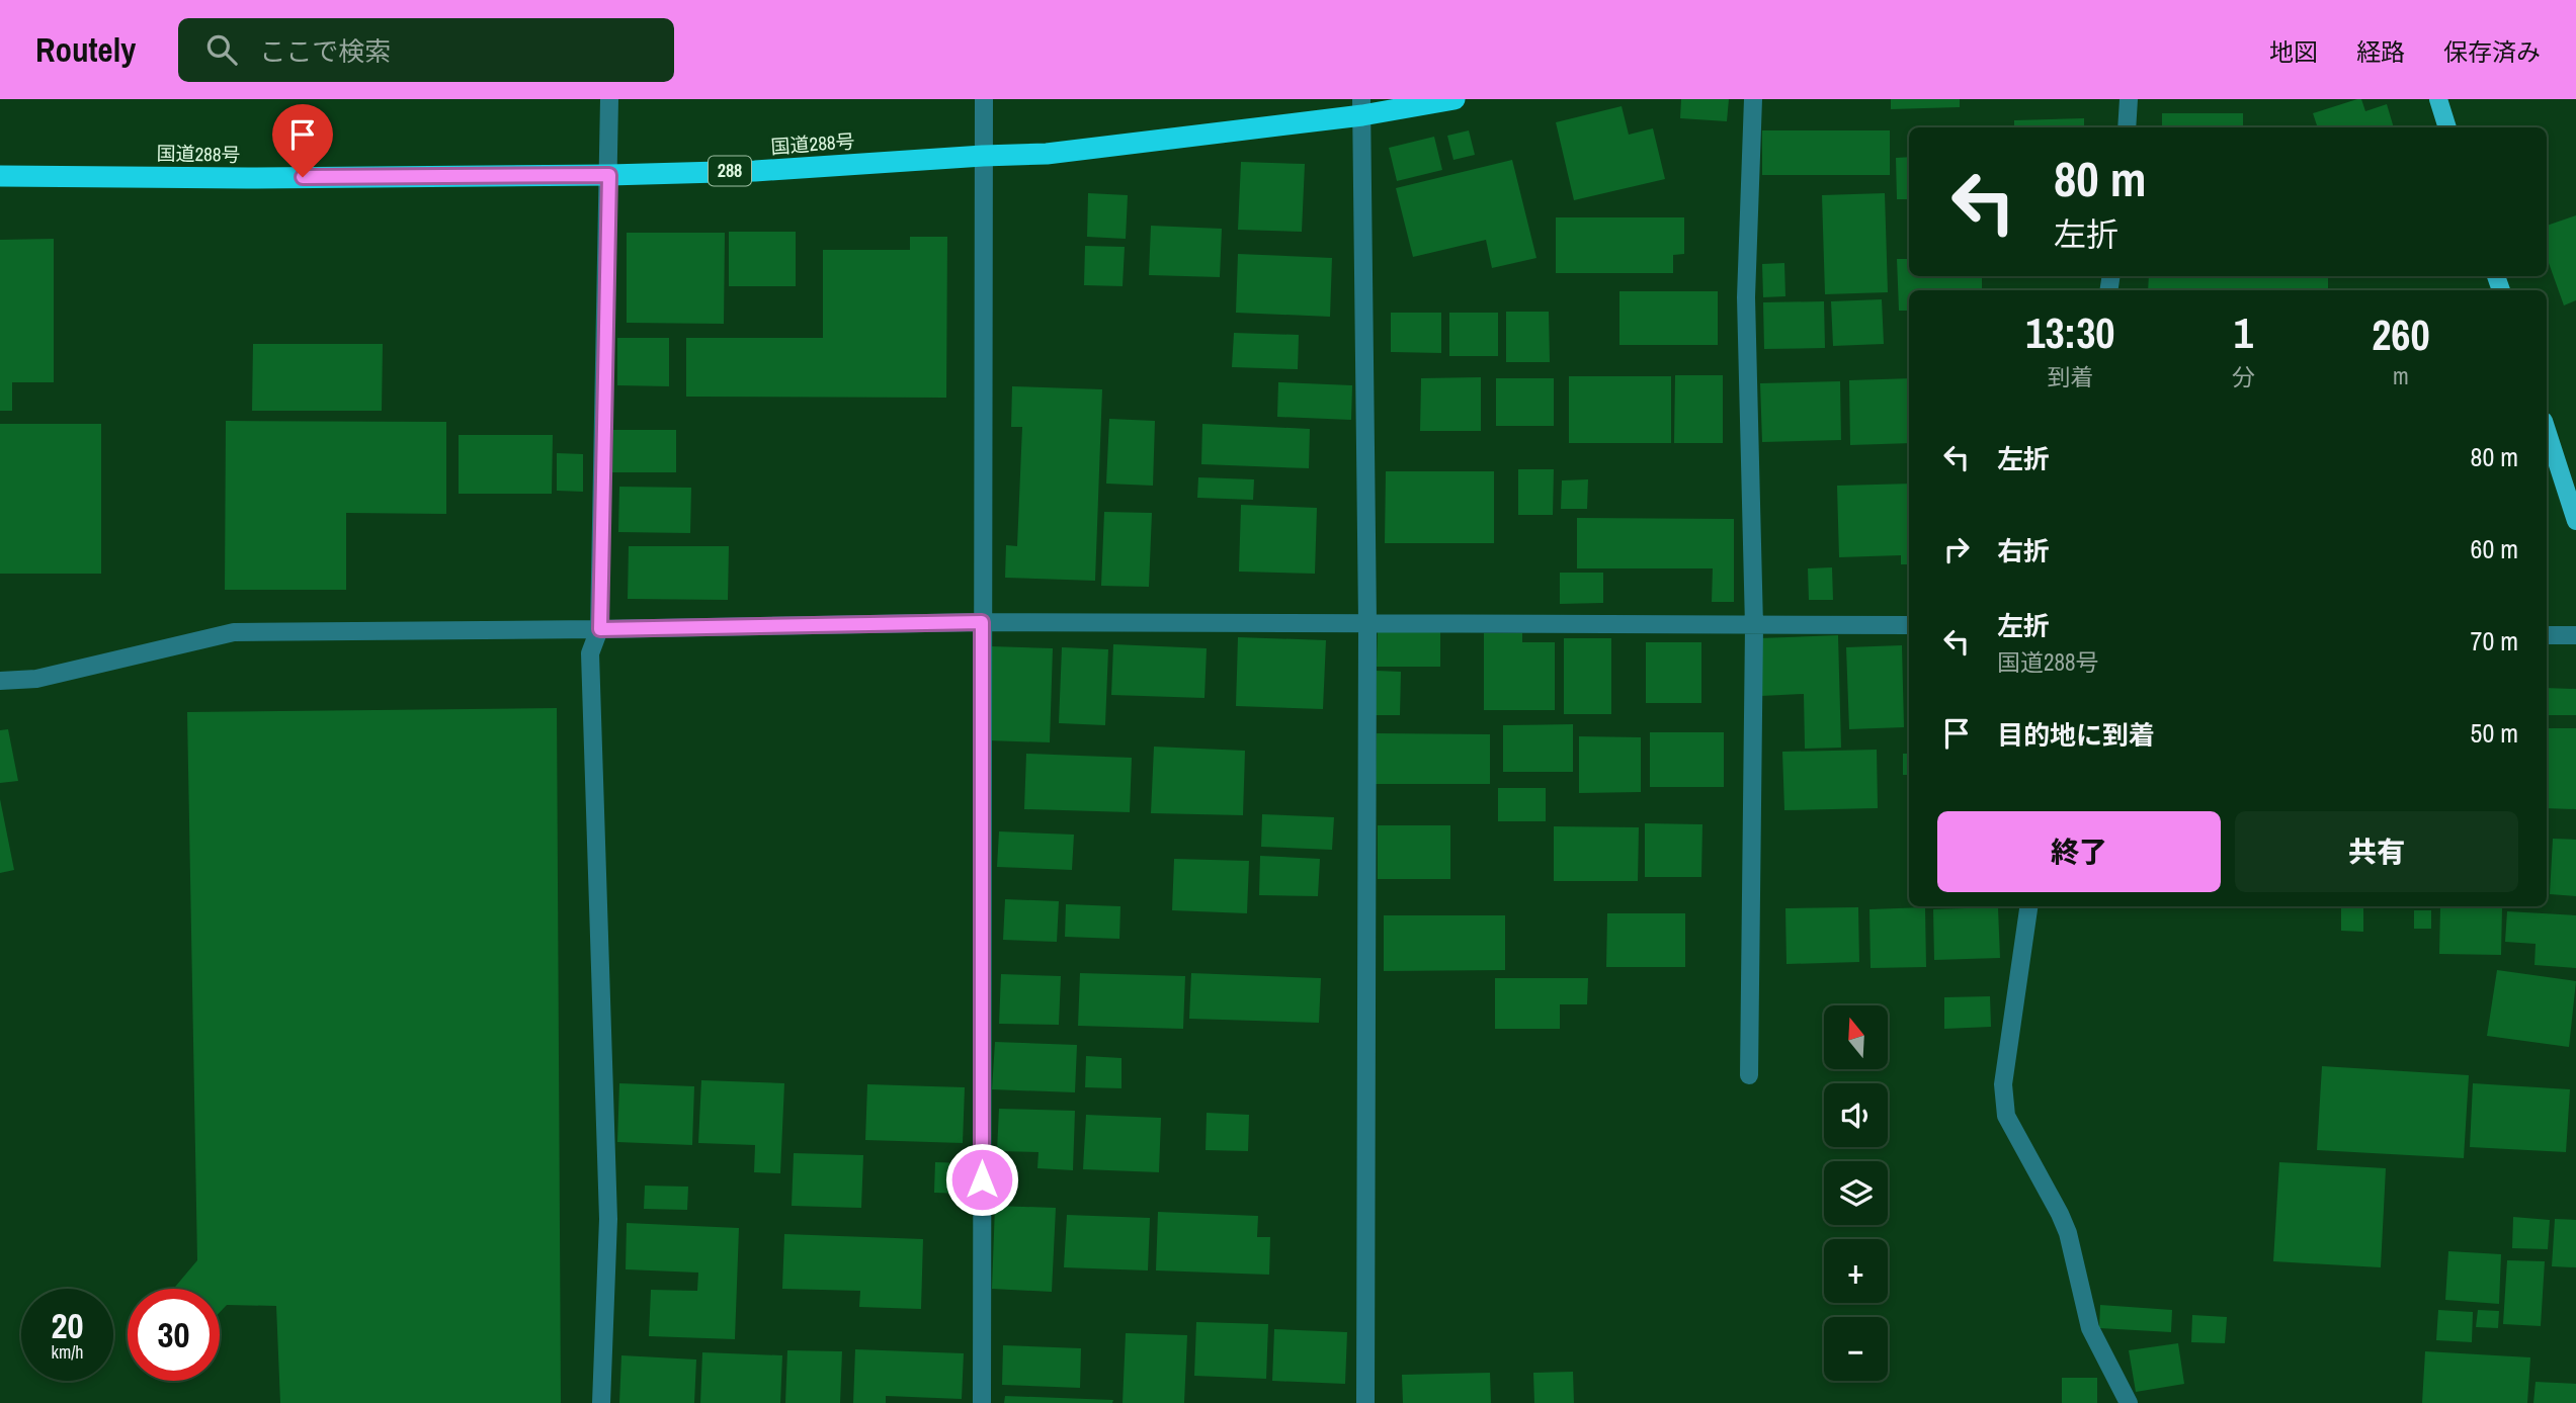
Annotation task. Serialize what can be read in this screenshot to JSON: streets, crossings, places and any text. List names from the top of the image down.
{
  "streets": {
    "highway": ["国道288号", "288"]
  },
  "north": "top",
  "page": {
    "header": "Routely",
    "search": "ここで検索",
    "nav": ["地図", "経路", "保存済み"],
    "turn": ["80 m", "左折"],
    "eta": [
      "13:30",
      "到着",
      "1",
      "分",
      "260",
      "m"
    ],
    "list": [
      {
        "name": "左折",
        "value": "80 m"
      },
      {
        "name": "右折",
        "value": "60 m"
      },
      {
        "name": "左折",
        "note": "国道288号",
        "value": "70 m"
      },
      {
        "name": "目的地に到着",
        "value": "50 m"
      }
    ],
    "buttons": ["終了", "共有"],
    "map_buttons": ["+", "−"],
    "speed": "20 km/h",
    "limit": "30"
  }
}
